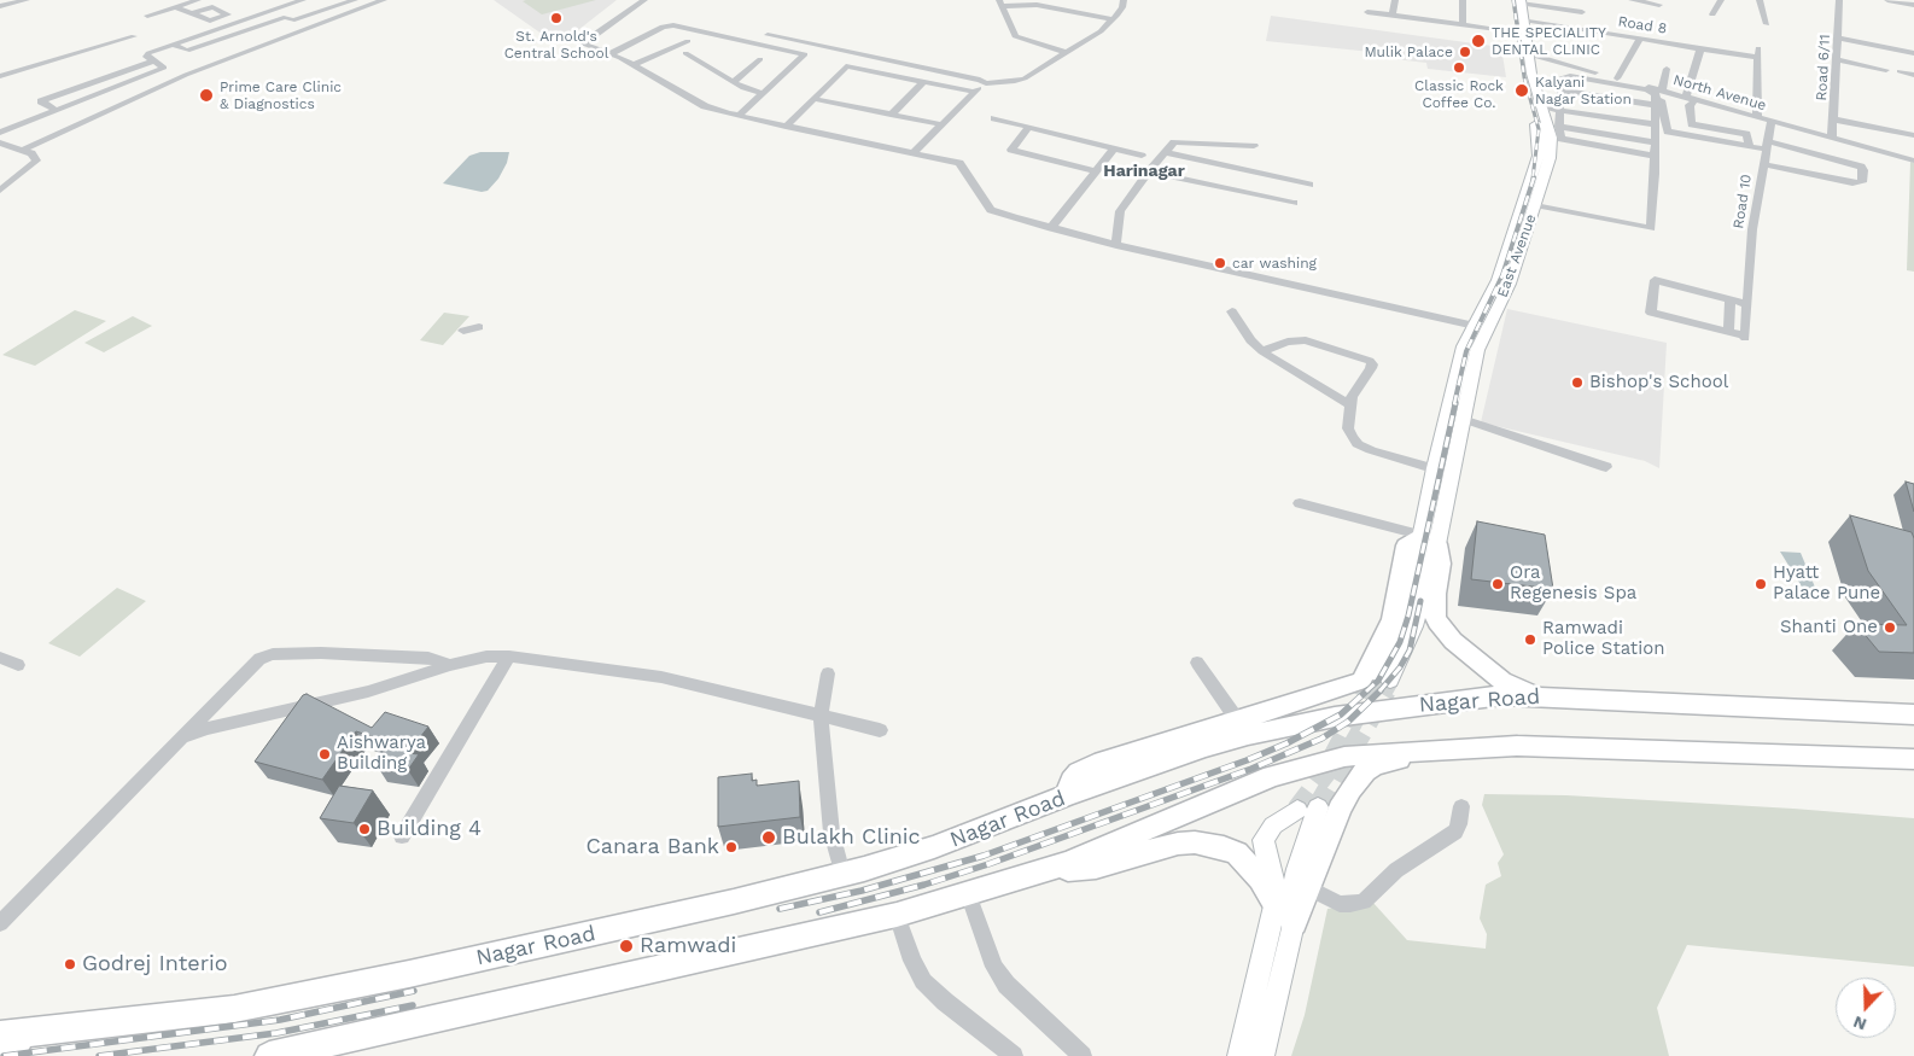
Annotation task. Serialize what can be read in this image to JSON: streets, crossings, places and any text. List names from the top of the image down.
{
  "streets": {
    "highway": ["Nagar Road"],
    "main road": ["East Avenue"],
    "street": [
      "Road 8",
      "Road 6/11",
      "North Avenue",
      "Road 10"
    ]
  },
  "crossings": [
    ["Road 8", "East Avenue"],
    ["Road 6/11", "North Avenue"],
    ["North Avenue", "Road 10"],
    ["North Avenue", "East Avenue"]
  ],
  "districts": ["Harinagar"],
  "places": [
    "St. Arnold's Central School",
    "THE SPECIALITY DENTAL CLINIC",
    "Mulik Palace",
    "Classic Rock Coffee Co.",
    "Kalyani Nagar Station",
    "Prime Care Clinic & Diagnostics",
    "car washing",
    "Bishop's School",
    "Ora Regenesis Spa",
    "Hyatt Palace Pune",
    "Shanti One",
    "Ramwadi Police Station",
    "Aishwarya Building",
    "Building 4",
    "Bulakh Clinic",
    "Canara Bank",
    "Ramwadi",
    "Godrej Interio"
  ],
  "north": "bottom"
}
